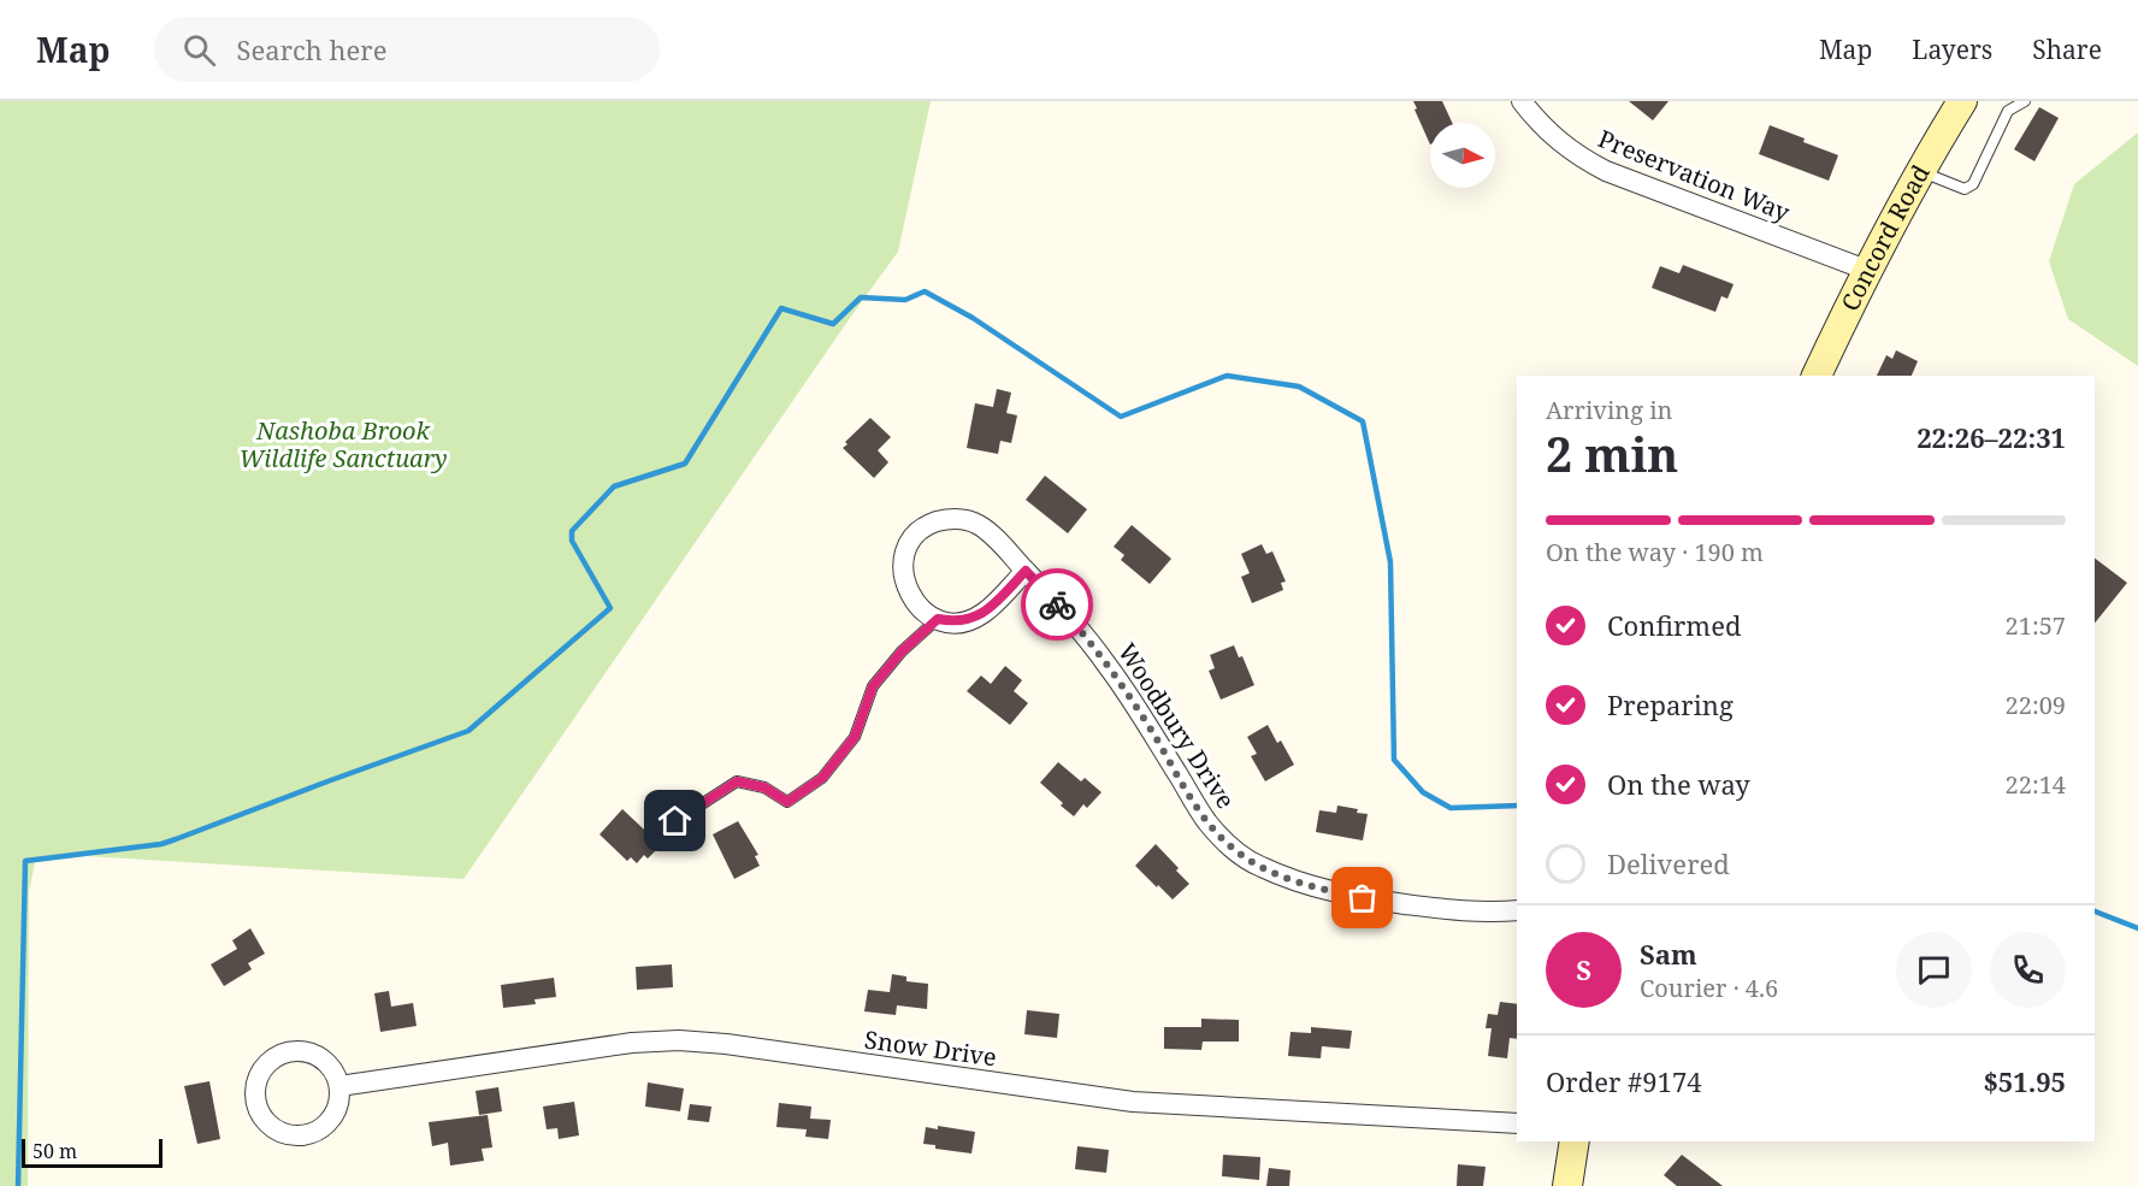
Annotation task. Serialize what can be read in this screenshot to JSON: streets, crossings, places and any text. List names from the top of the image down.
{
  "streets": {
    "main road": ["Concord Road"],
    "street": ["Preservation Way", "Woodbury Drive", "Snow Drive"]
  },
  "crossings": [
    ["Preservation Way", "Concord Road"]
  ],
  "parks": ["Nashoba Brook Wildlife Sanctuary"],
  "scale_bar": "50 m",
  "north": "right",
  "page": {
    "header": "Map",
    "search": "Search here",
    "nav": ["Map", "Layers", "Share"],
    "heading": ["2 min", "Arriving in", "22:26–22:31"],
    "panel": [
      "Sam",
      "Courier · 4.6",
      "Order #9174",
      "$51.95"
    ],
    "bar": "On the way · 190 m",
    "list": [
      ["Confirmed", "21:57"],
      ["Preparing", "22:09"],
      ["On the way", "22:14"],
      "Delivered"
    ],
    "round": "S",
    "scale": "50 m"
  }
}
